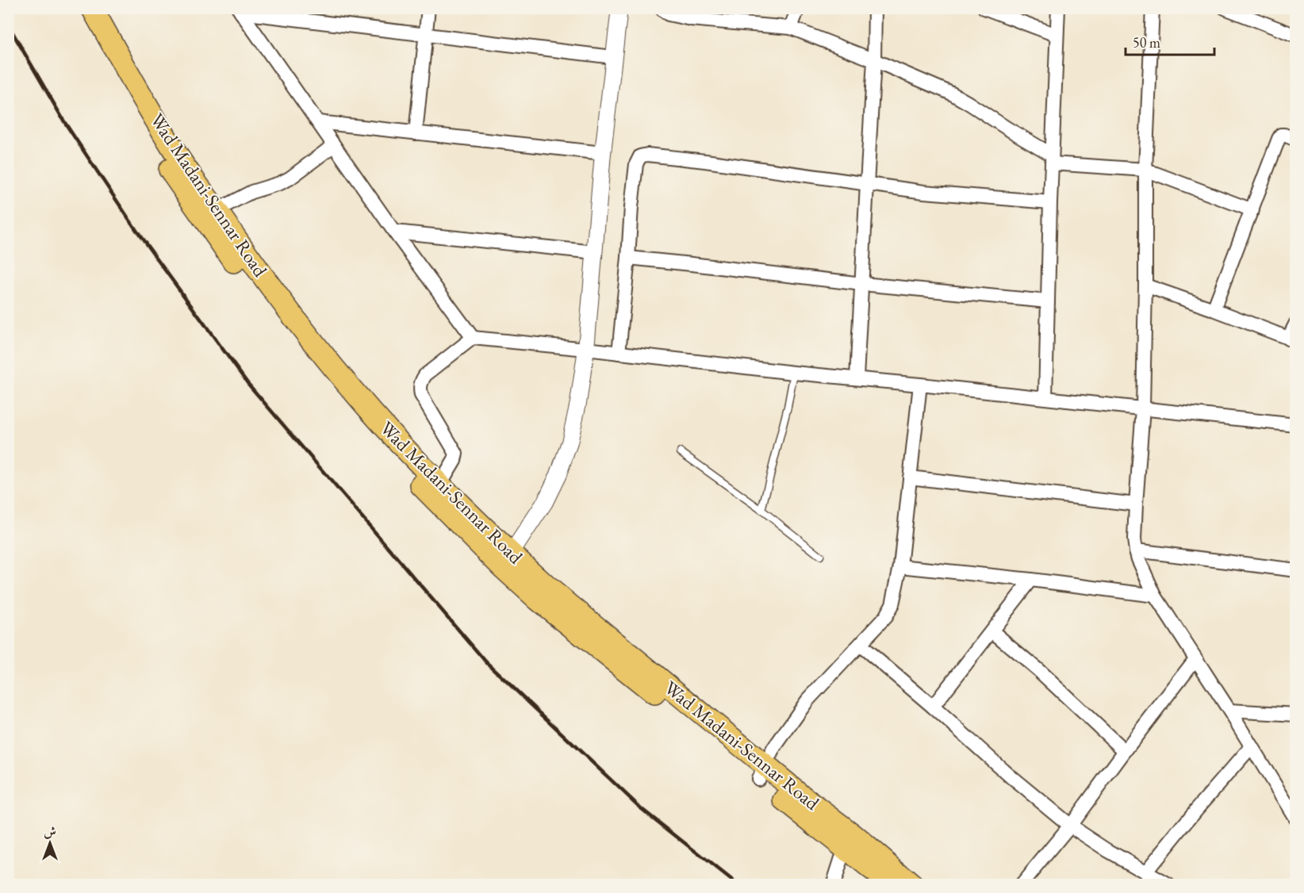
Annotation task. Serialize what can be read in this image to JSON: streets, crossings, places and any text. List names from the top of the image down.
{
  "streets": {
    "highway": ["Wad Madani-Sennar Road"]
  },
  "scale_bar": "50 m",
  "north": "top"
}
